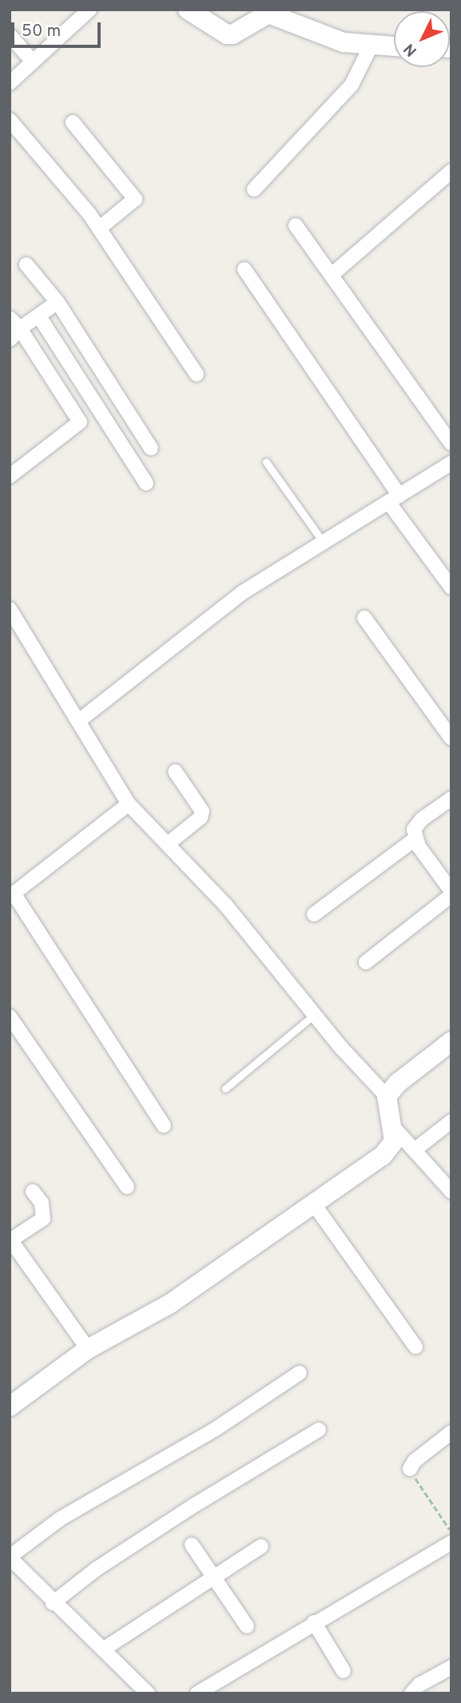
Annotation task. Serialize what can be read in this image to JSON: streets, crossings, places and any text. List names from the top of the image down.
{
  "scale_bar": "50 m",
  "north": "bottom left"
}
